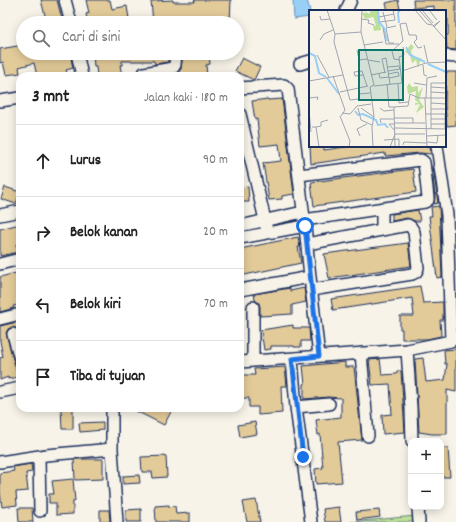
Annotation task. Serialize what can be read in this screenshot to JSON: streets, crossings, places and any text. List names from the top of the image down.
{
  "page": {
    "search": "Cari di sini",
    "heading": ["3 mnt", "Jalan kaki · 180 m"],
    "list": [
      ["Lurus", "90 m"],
      ["Belok kanan", "20 m"],
      ["Belok kiri", "70 m"],
      "Tiba di tujuan"
    ],
    "map_buttons": ["+", "−"]
  }
}
